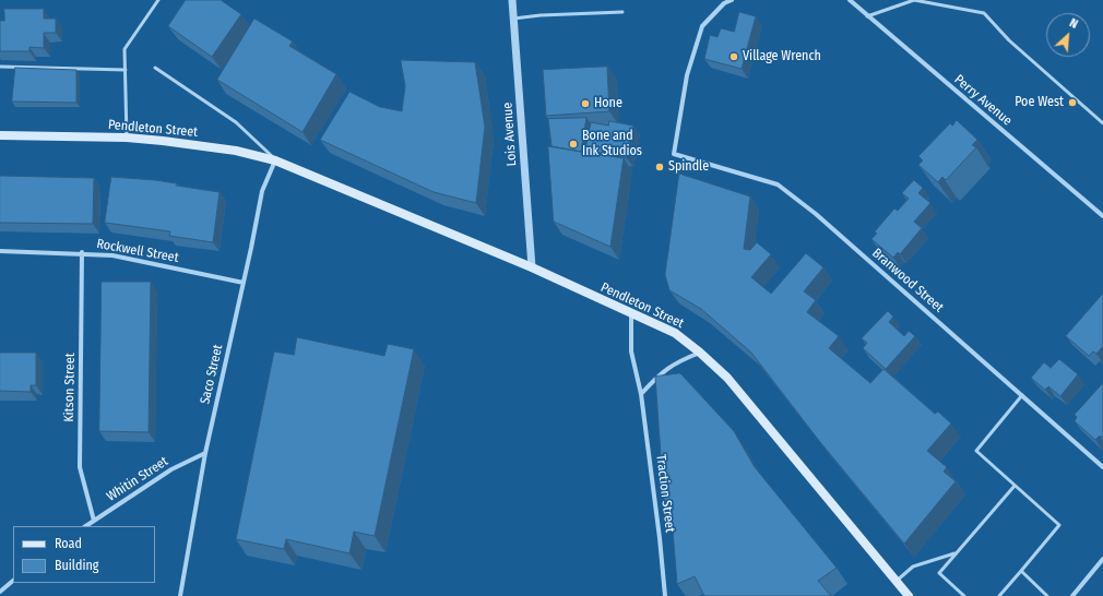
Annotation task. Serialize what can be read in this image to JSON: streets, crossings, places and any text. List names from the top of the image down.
{
  "streets": {
    "main road": ["Pendleton Street"],
    "street": [
      "Perry Avenue",
      "Lois Avenue",
      "Rockwell Street",
      "Branwood Street",
      "Saco Street",
      "Kitson Street",
      "Whitin Street",
      "Traction Street"
    ]
  },
  "crossings": [
    ["Pendleton Street", "Lois Avenue"],
    ["Pendleton Street", "Saco Street"],
    ["Pendleton Street", "Traction Street"],
    ["Rockwell Street", "Saco Street"],
    ["Rockwell Street", "Kitson Street"],
    ["Saco Street", "Whitin Street"],
    ["Kitson Street", "Whitin Street"]
  ],
  "places": [
    "Village Wrench",
    "Poe West",
    "Hone",
    "Bone and Ink Studios",
    "Spindle"
  ],
  "legend": ["Road", "Building"],
  "north": "top right"
}
